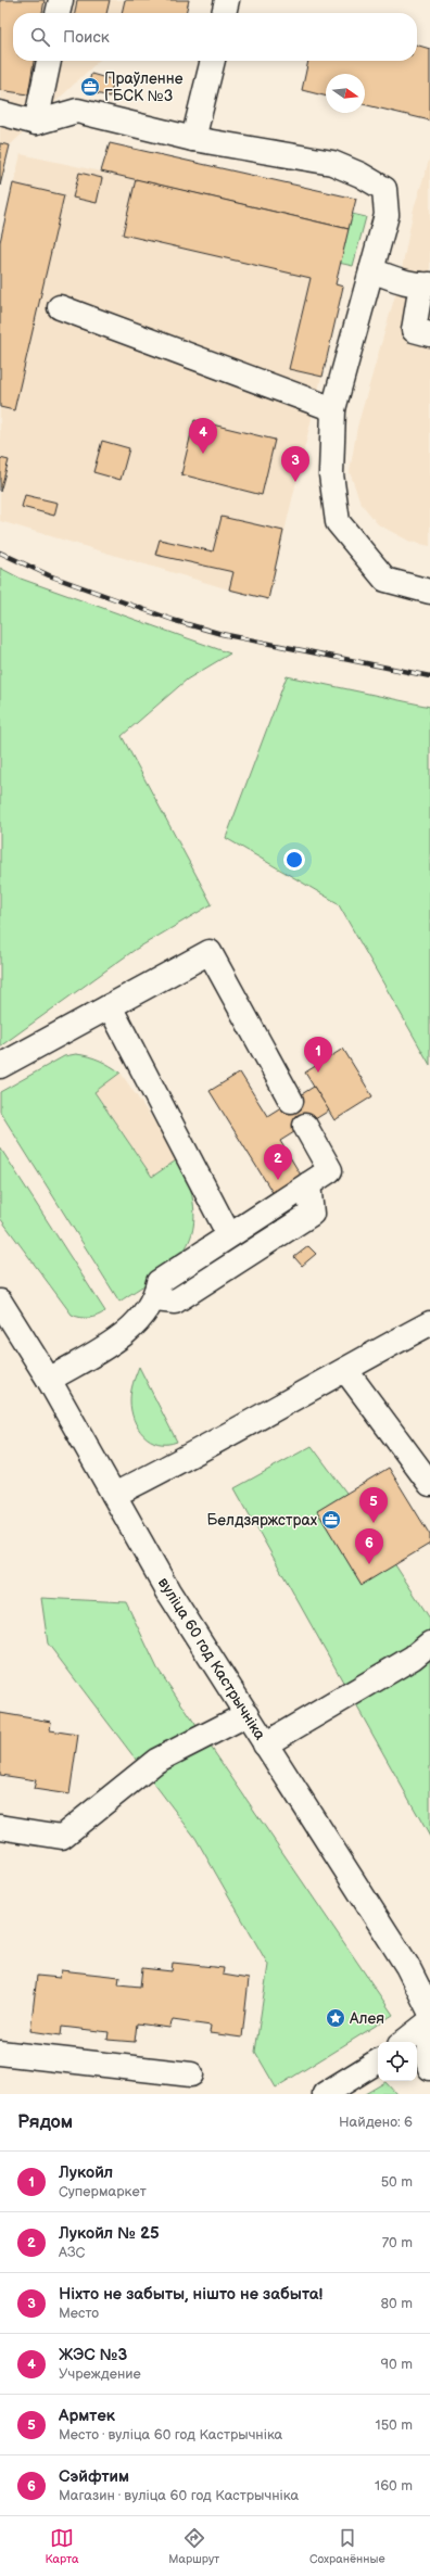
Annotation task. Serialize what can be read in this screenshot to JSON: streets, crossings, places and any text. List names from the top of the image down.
{
  "streets": {
    "street": ["вуліца 60 год Кастрычніка"]
  },
  "places": {
    "office": ["Праўленне ГБСК №3", "Белдзяржстрах"],
    "place": ["Алея"]
  },
  "north": "right",
  "page": {
    "search": "Поиск",
    "pins": [
      "4",
      "3",
      "1",
      "2",
      "5",
      "6"
    ],
    "heading": ["Рядом", "Найдено: 6"],
    "list": [
      {
        "mark": "1",
        "name": "Лукойл",
        "note": "Супермаркет",
        "value": "50 m"
      },
      {
        "mark": "2",
        "name": "Лукойл № 25",
        "note": "АЗС",
        "value": "70 m"
      },
      {
        "mark": "3",
        "name": "Ніхто не забыты, нішто не забыта!",
        "note": "Место",
        "value": "80 m"
      },
      {
        "mark": "4",
        "name": "ЖЭС №3",
        "note": "Учреждение",
        "value": "90 m"
      },
      {
        "mark": "5",
        "name": "Армтек",
        "note": "Место · вуліца 60 год Кастрычніка",
        "value": "150 m"
      },
      {
        "mark": "6",
        "name": "Сэйфтим",
        "note": "Магазин · вуліца 60 год Кастрычніка",
        "value": "160 m"
      }
    ],
    "nav": ["Карта", "Маршрут", "Сохранённые"]
  }
}
